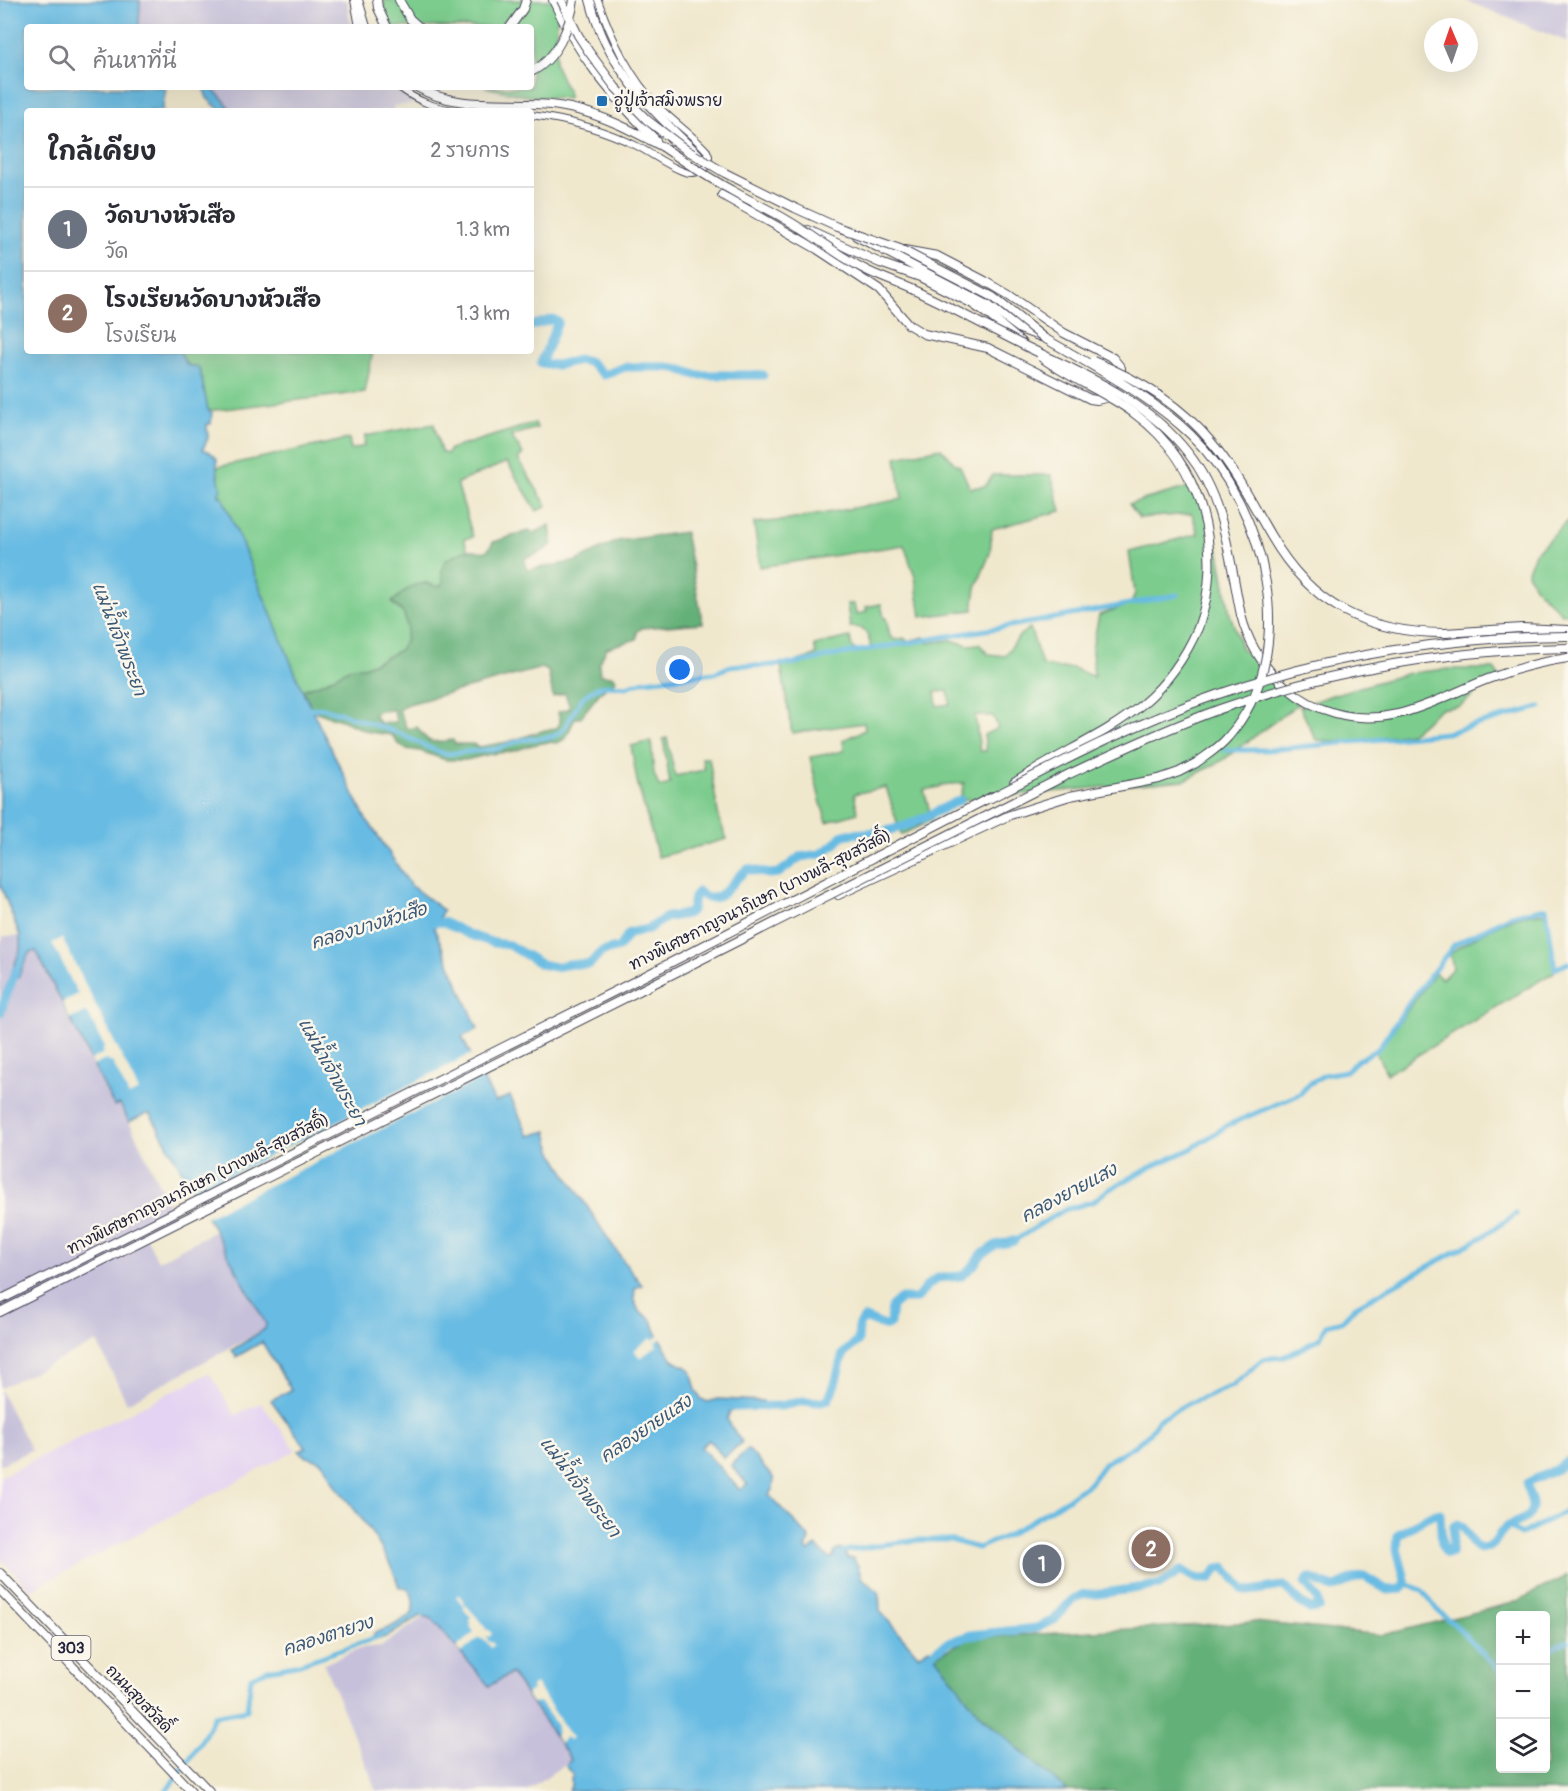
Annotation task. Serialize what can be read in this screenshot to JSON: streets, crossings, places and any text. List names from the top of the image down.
{
  "streets": {
    "highway": ["ทางพิเศษกาญจนาภิเษก (บางพลี-สุขสวัสดิ์)"],
    "main road": ["303", "ถนนสุขสวัสดิ์"]
  },
  "water": [
    "แม่น้ำเจ้าพระยา",
    "คลองบางหัวเสือ",
    "คลองยายแสง",
    "คลองตายวง"
  ],
  "places": {
    "transit": ["อู่ปู่เจ้าสมิงพราย"]
  },
  "north": "top",
  "page": {
    "search": "ค้นหาที่นี่",
    "heading": ["ใกล้เคียง", "2 รายการ"],
    "list": [
      {
        "mark": "1",
        "name": "วัดบางหัวเสือ",
        "note": "วัด",
        "value": "1.3 km"
      },
      {
        "mark": "2",
        "name": "โรงเรียนวัดบางหัวเสือ",
        "note": "โรงเรียน",
        "value": "1.3 km"
      }
    ],
    "pins": ["2", "1"],
    "map_buttons": ["+", "−"]
  }
}
